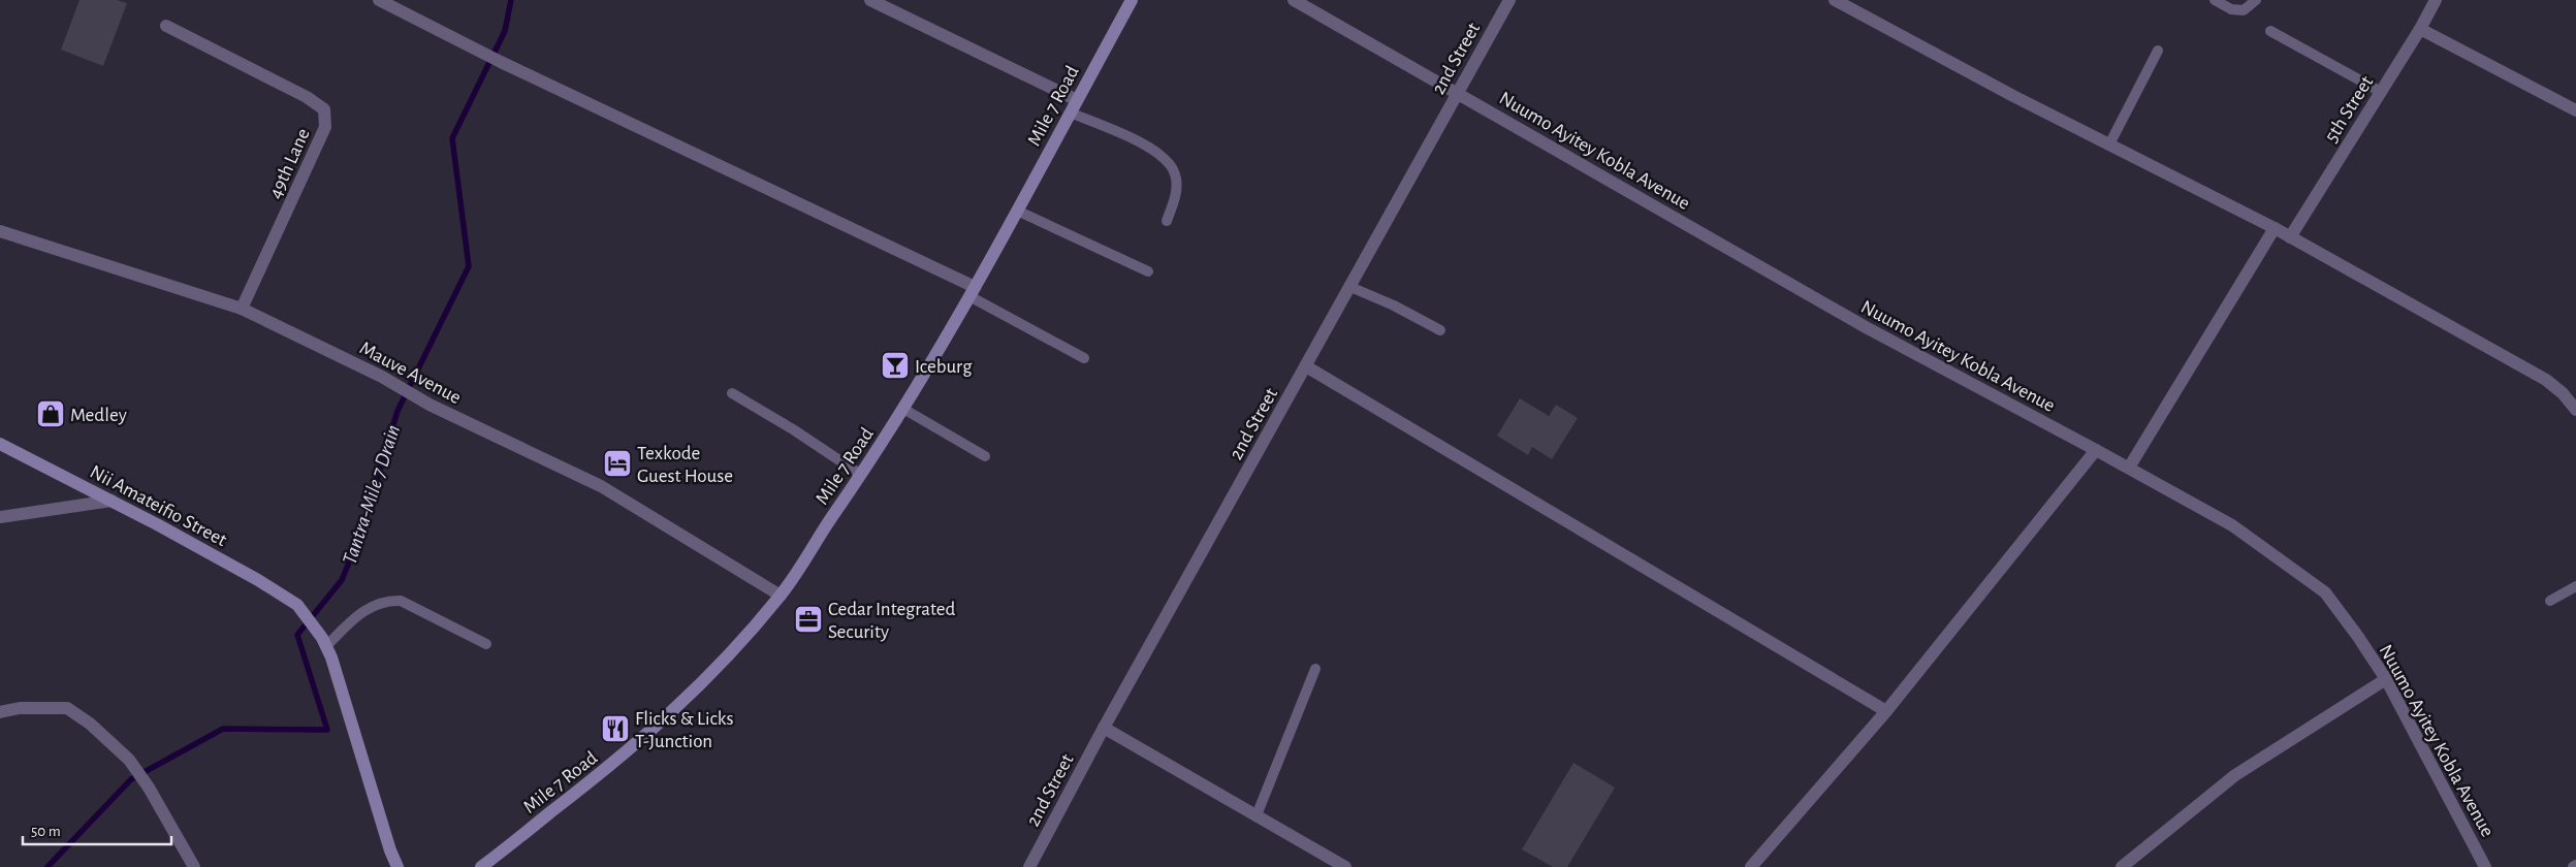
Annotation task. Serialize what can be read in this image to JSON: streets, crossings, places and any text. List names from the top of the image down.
{
  "streets": {
    "street": [
      "2nd Street",
      "Mile 7 Road",
      "5th Street",
      "Nuumo Ayitey Kobla Avenue",
      "49th Lane",
      "Mauve Avenue",
      "Nii Amateifio Street"
    ]
  },
  "crossings": [
    ["2nd Street", "Nuumo Ayitey Kobla Avenue"],
    ["Mile 7 Road", "Mauve Avenue"],
    ["49th Lane", "Mauve Avenue"]
  ],
  "water": ["Tantra-Mile 7 Drain"],
  "places": {
    "bar": ["Iceburg"],
    "shop": ["Medley"],
    "hotel": ["Texkode Guest House"],
    "office": ["Cedar Integrated Security"],
    "restaurant": ["Flicks & Licks T-Junction"]
  },
  "scale_bar": "50 m"
}
